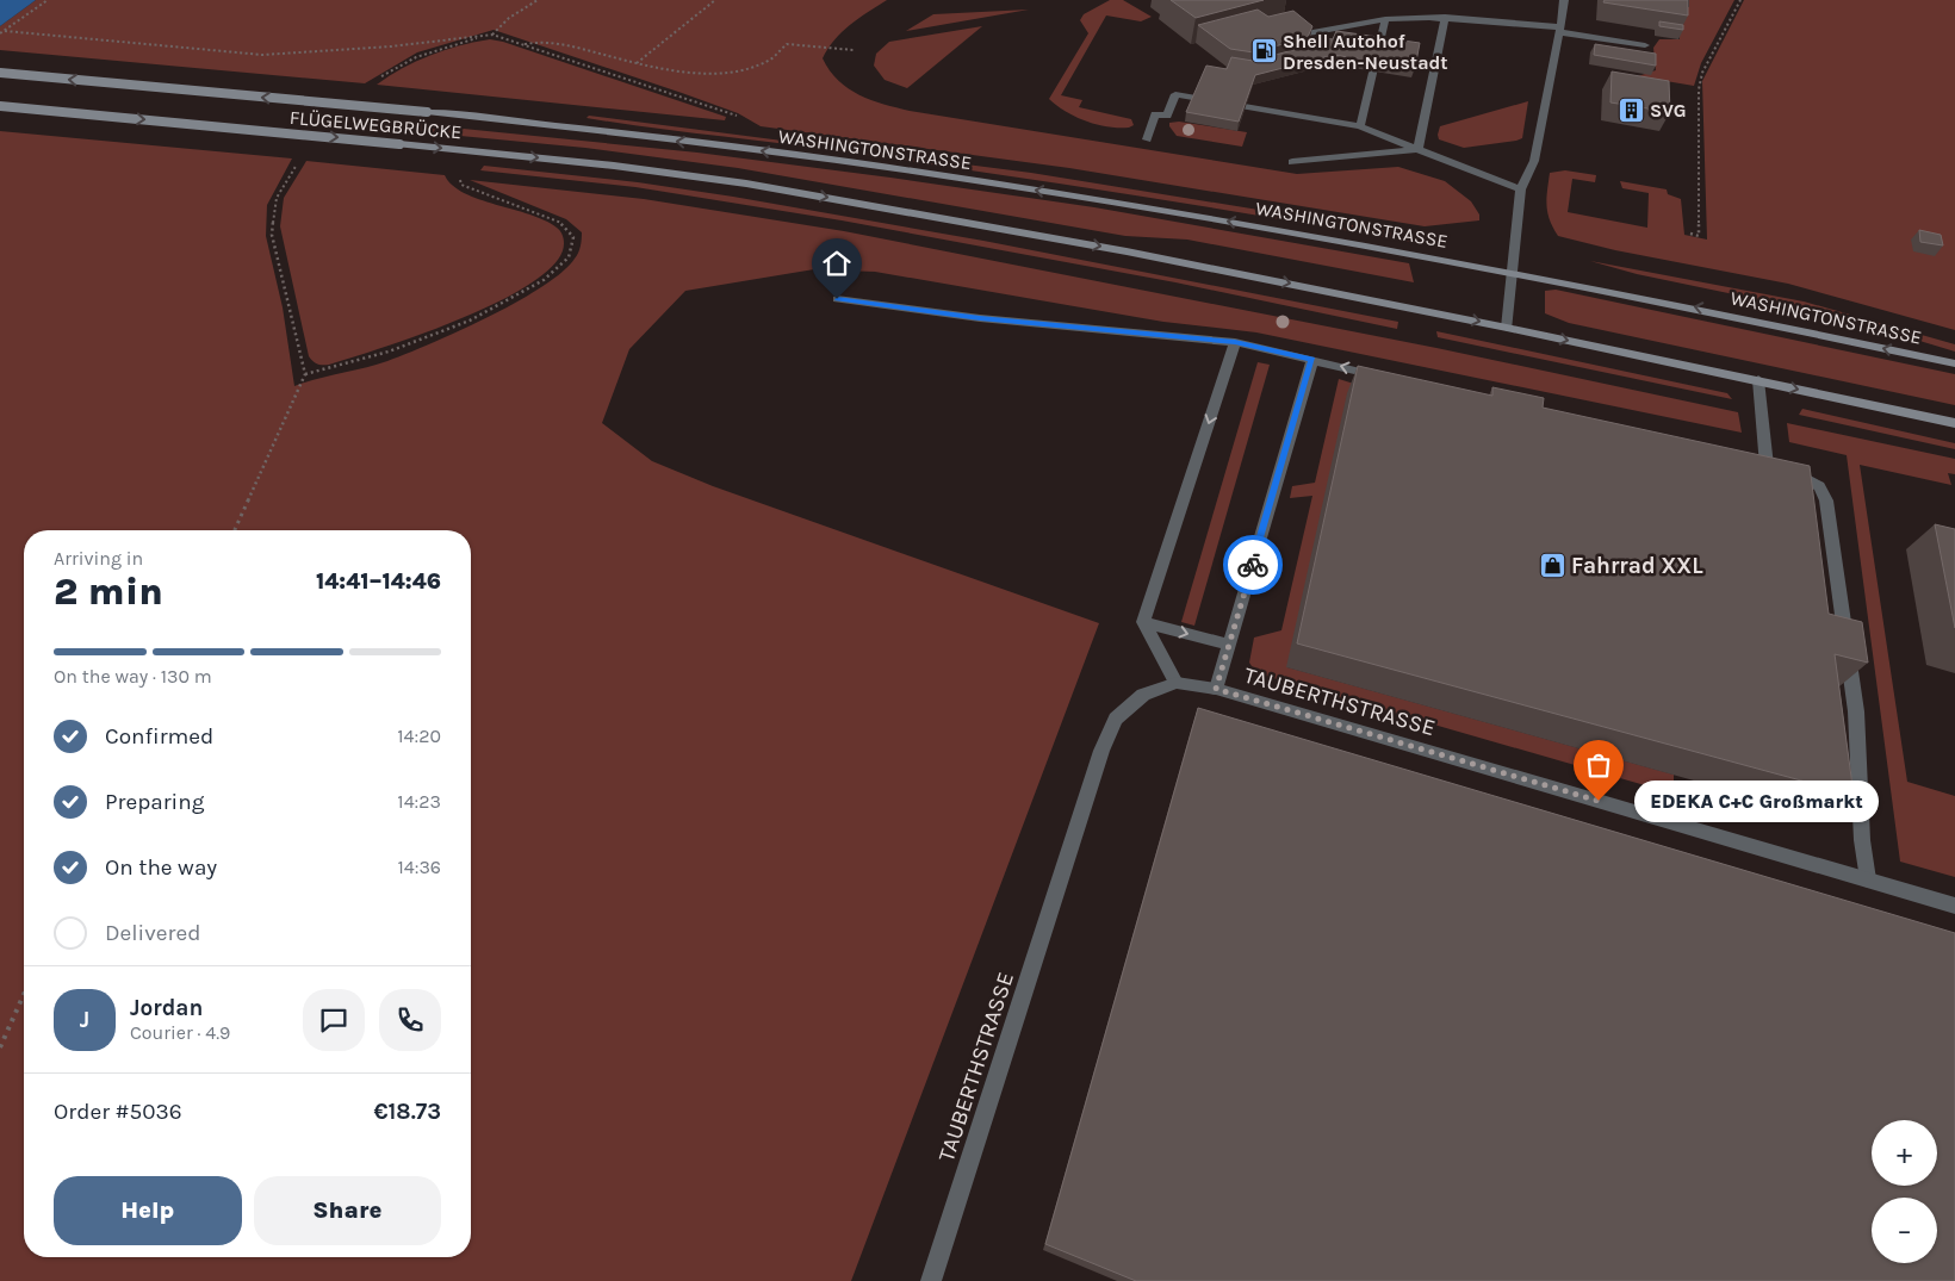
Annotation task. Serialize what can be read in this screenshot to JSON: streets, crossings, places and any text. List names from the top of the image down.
{
  "streets": {
    "main road": ["FLÜGELWEGBRÜCKE", "WASHINGTONSTRASSE"],
    "street": ["TAUBERTHSTRASSE"]
  },
  "crossings": [
    ["FLÜGELWEGBRÜCKE", "WASHINGTONSTRASSE"]
  ],
  "places": {
    "fuel station": ["Shell Autohof Dresden-Neustadt"],
    "building": ["SVG"],
    "shop": ["Fahrrad XXL"],
    "other": ["EDEKA C+C Großmarkt"]
  },
  "page": {
    "heading": ["2 min", "Arriving in", "14:41–14:46"],
    "panel": [
      "Jordan",
      "Courier · 4.9",
      "Order #5036",
      "€18.73"
    ],
    "bar": "On the way · 130 m",
    "list": [
      ["Confirmed", "14:20"],
      ["Preparing", "14:23"],
      ["On the way", "14:36"],
      "Delivered"
    ],
    "bubble": "EDEKA C+C Großmarkt",
    "round": "J",
    "map_buttons": ["+", "−"],
    "buttons": ["Help", "Share"]
  }
}
